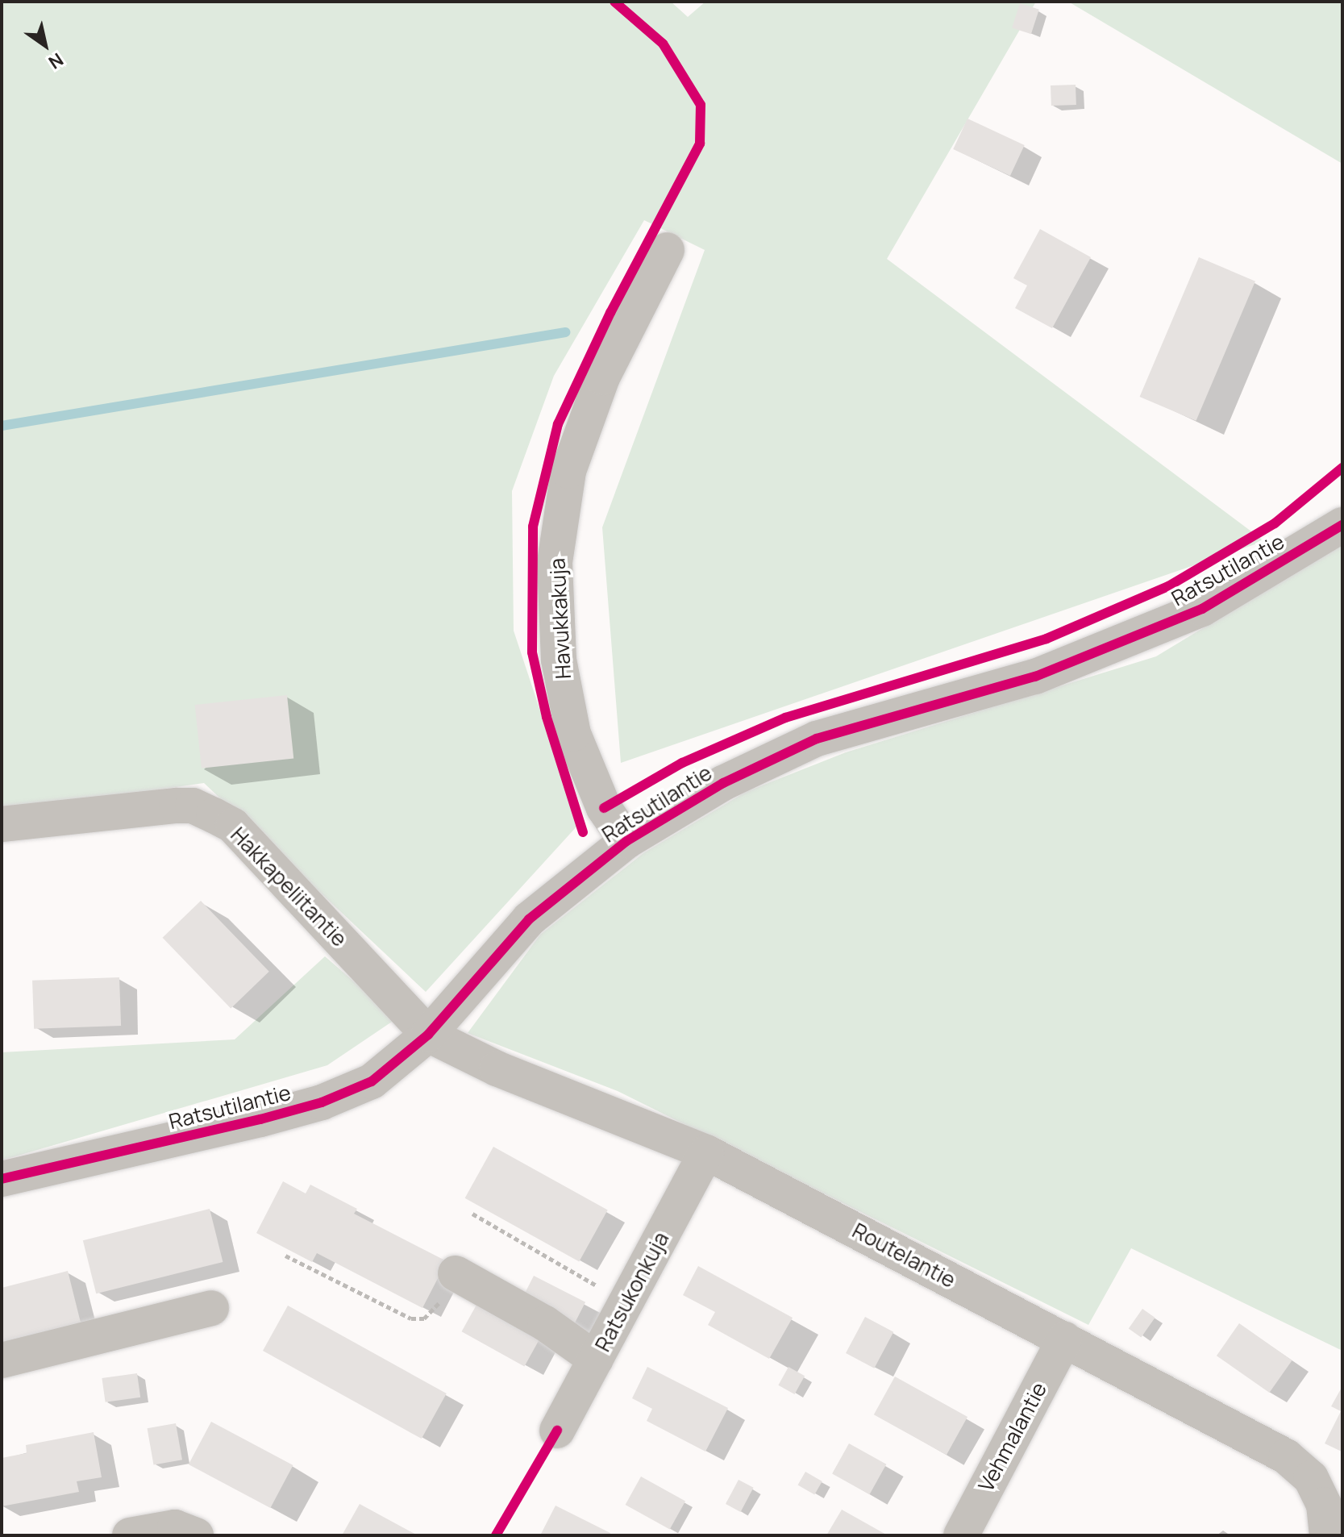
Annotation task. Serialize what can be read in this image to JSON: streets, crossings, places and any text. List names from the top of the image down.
{
  "streets": {
    "street": [
      "Ratsutilantie",
      "Havukkakuja",
      "Hakkapeliitantie",
      "Routelantie",
      "Ratsukonkuja",
      "Vehmalantie"
    ]
  },
  "crossings": [
    ["Ratsutilantie", "Havukkakuja"],
    ["Ratsutilantie", "Hakkapeliitantie"],
    ["Ratsutilantie", "Routelantie"],
    ["Hakkapeliitantie", "Routelantie"],
    ["Routelantie", "Ratsukonkuja"],
    ["Routelantie", "Vehmalantie"]
  ],
  "north": "bottom right"
}
